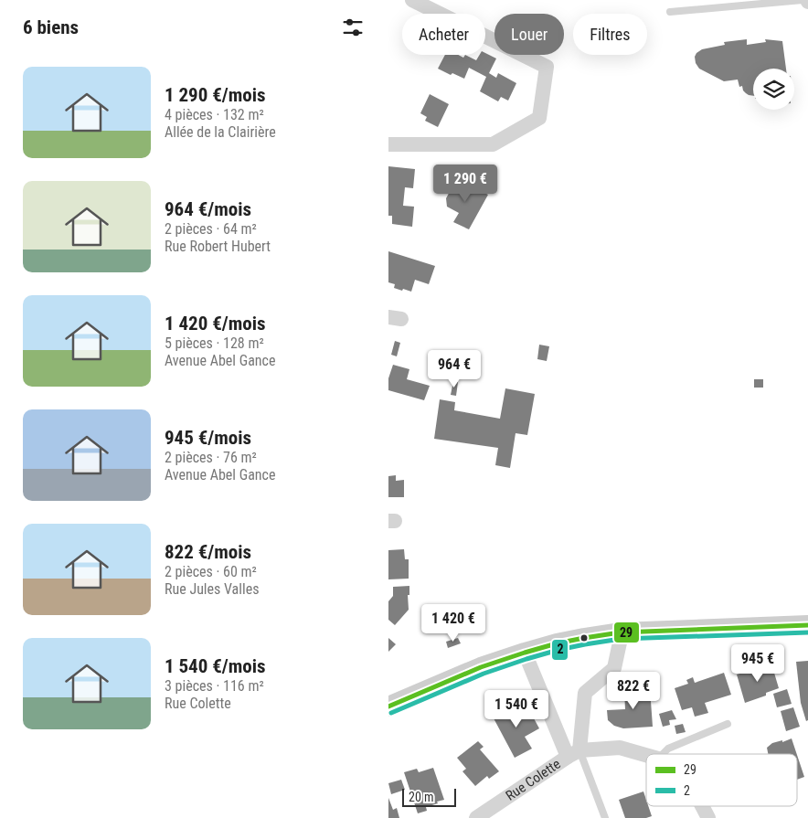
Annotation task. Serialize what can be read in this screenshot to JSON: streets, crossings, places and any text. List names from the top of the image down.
{
  "streets": {
    "street": ["Rue Colette"]
  },
  "lines": ["transit line 29", "transit line 2"],
  "legend": ["29", "2"],
  "scale_bar": "20 m",
  "page": {
    "heading": "6 biens",
    "chip": ["Acheter", "Louer", "Filtres"],
    "list": [
      {
        "name": "1 290 €/mois",
        "note": "4 pièces · 132 m² · Allée de la Clairière"
      },
      {
        "name": "964 €/mois",
        "note": "2 pièces · 64 m² · Rue Robert Hubert"
      },
      {
        "name": "1 420 €/mois",
        "note": "5 pièces · 128 m² · Avenue Abel Gance"
      },
      {
        "name": "945 €/mois",
        "note": "2 pièces · 76 m² · Avenue Abel Gance"
      },
      {
        "name": "822 €/mois",
        "note": "2 pièces · 60 m² · Rue Jules Valles"
      },
      {
        "name": "1 540 €/mois",
        "note": "3 pièces · 116 m² · Rue Colette"
      }
    ],
    "price": [
      "1 290 €",
      "964 €",
      "1 420 €",
      "945 €",
      "822 €",
      "1 540 €"
    ],
    "scale": "20 m"
  }
}
